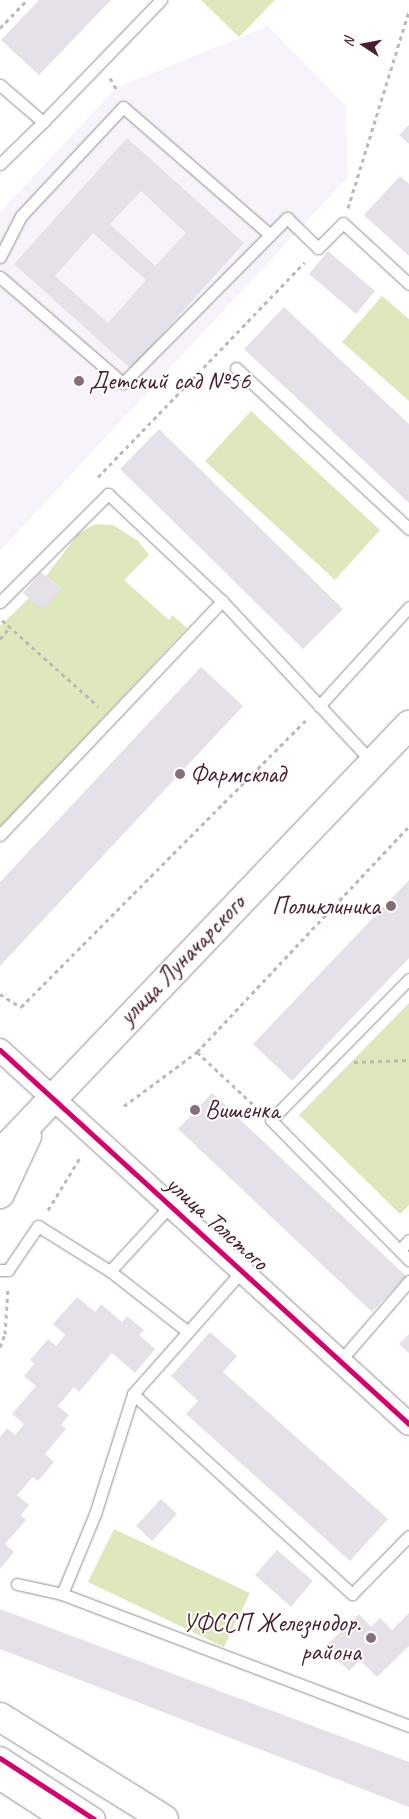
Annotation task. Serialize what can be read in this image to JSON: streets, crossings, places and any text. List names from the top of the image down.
{
  "streets": {
    "main road": ["улица Луначарского"],
    "street": ["улица Толстого"]
  },
  "crossings": [
    ["улица Луначарского", "улица Толстого"]
  ],
  "places": [
    "Детский сад №56",
    "Фармсклад",
    "Поликлиника",
    "Вишенка",
    "УФССП Железнодор. района"
  ],
  "north": "left"
}
